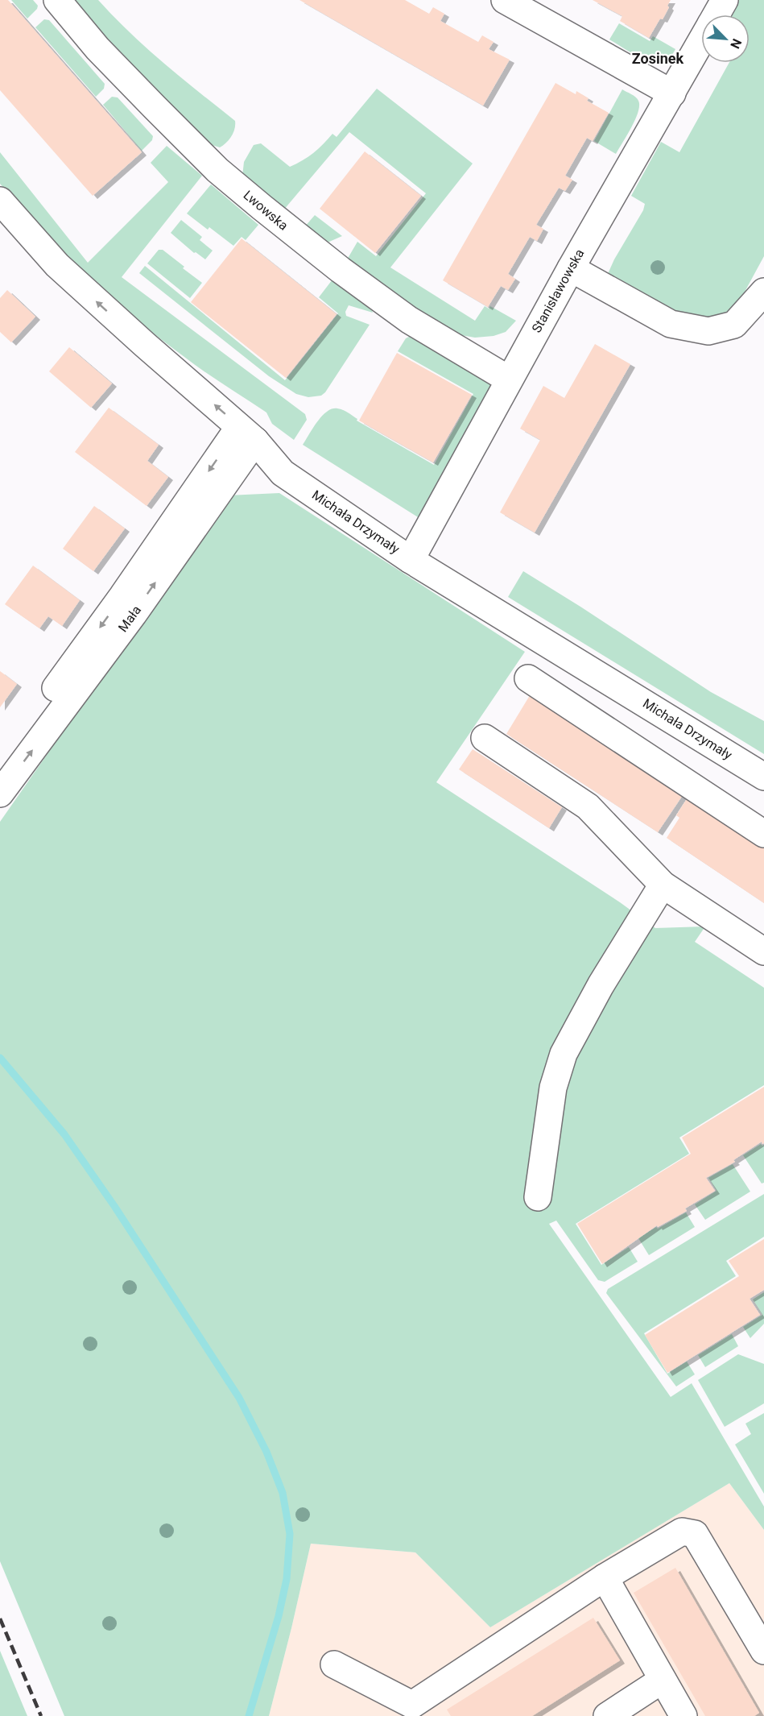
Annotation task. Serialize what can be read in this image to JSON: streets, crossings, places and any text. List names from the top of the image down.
{
  "streets": {
    "street": [
      "Lwowska",
      "Stanisławowska",
      "Michała Drzymały",
      "Mała"
    ]
  },
  "crossings": [
    ["Lwowska", "Stanisławowska"],
    ["Stanisławowska", "Michała Drzymały"],
    ["Michała Drzymały", "Mała"]
  ],
  "one_way": ["Michała Drzymały"],
  "districts": ["Zosinek"],
  "north": "bottom right"
}
